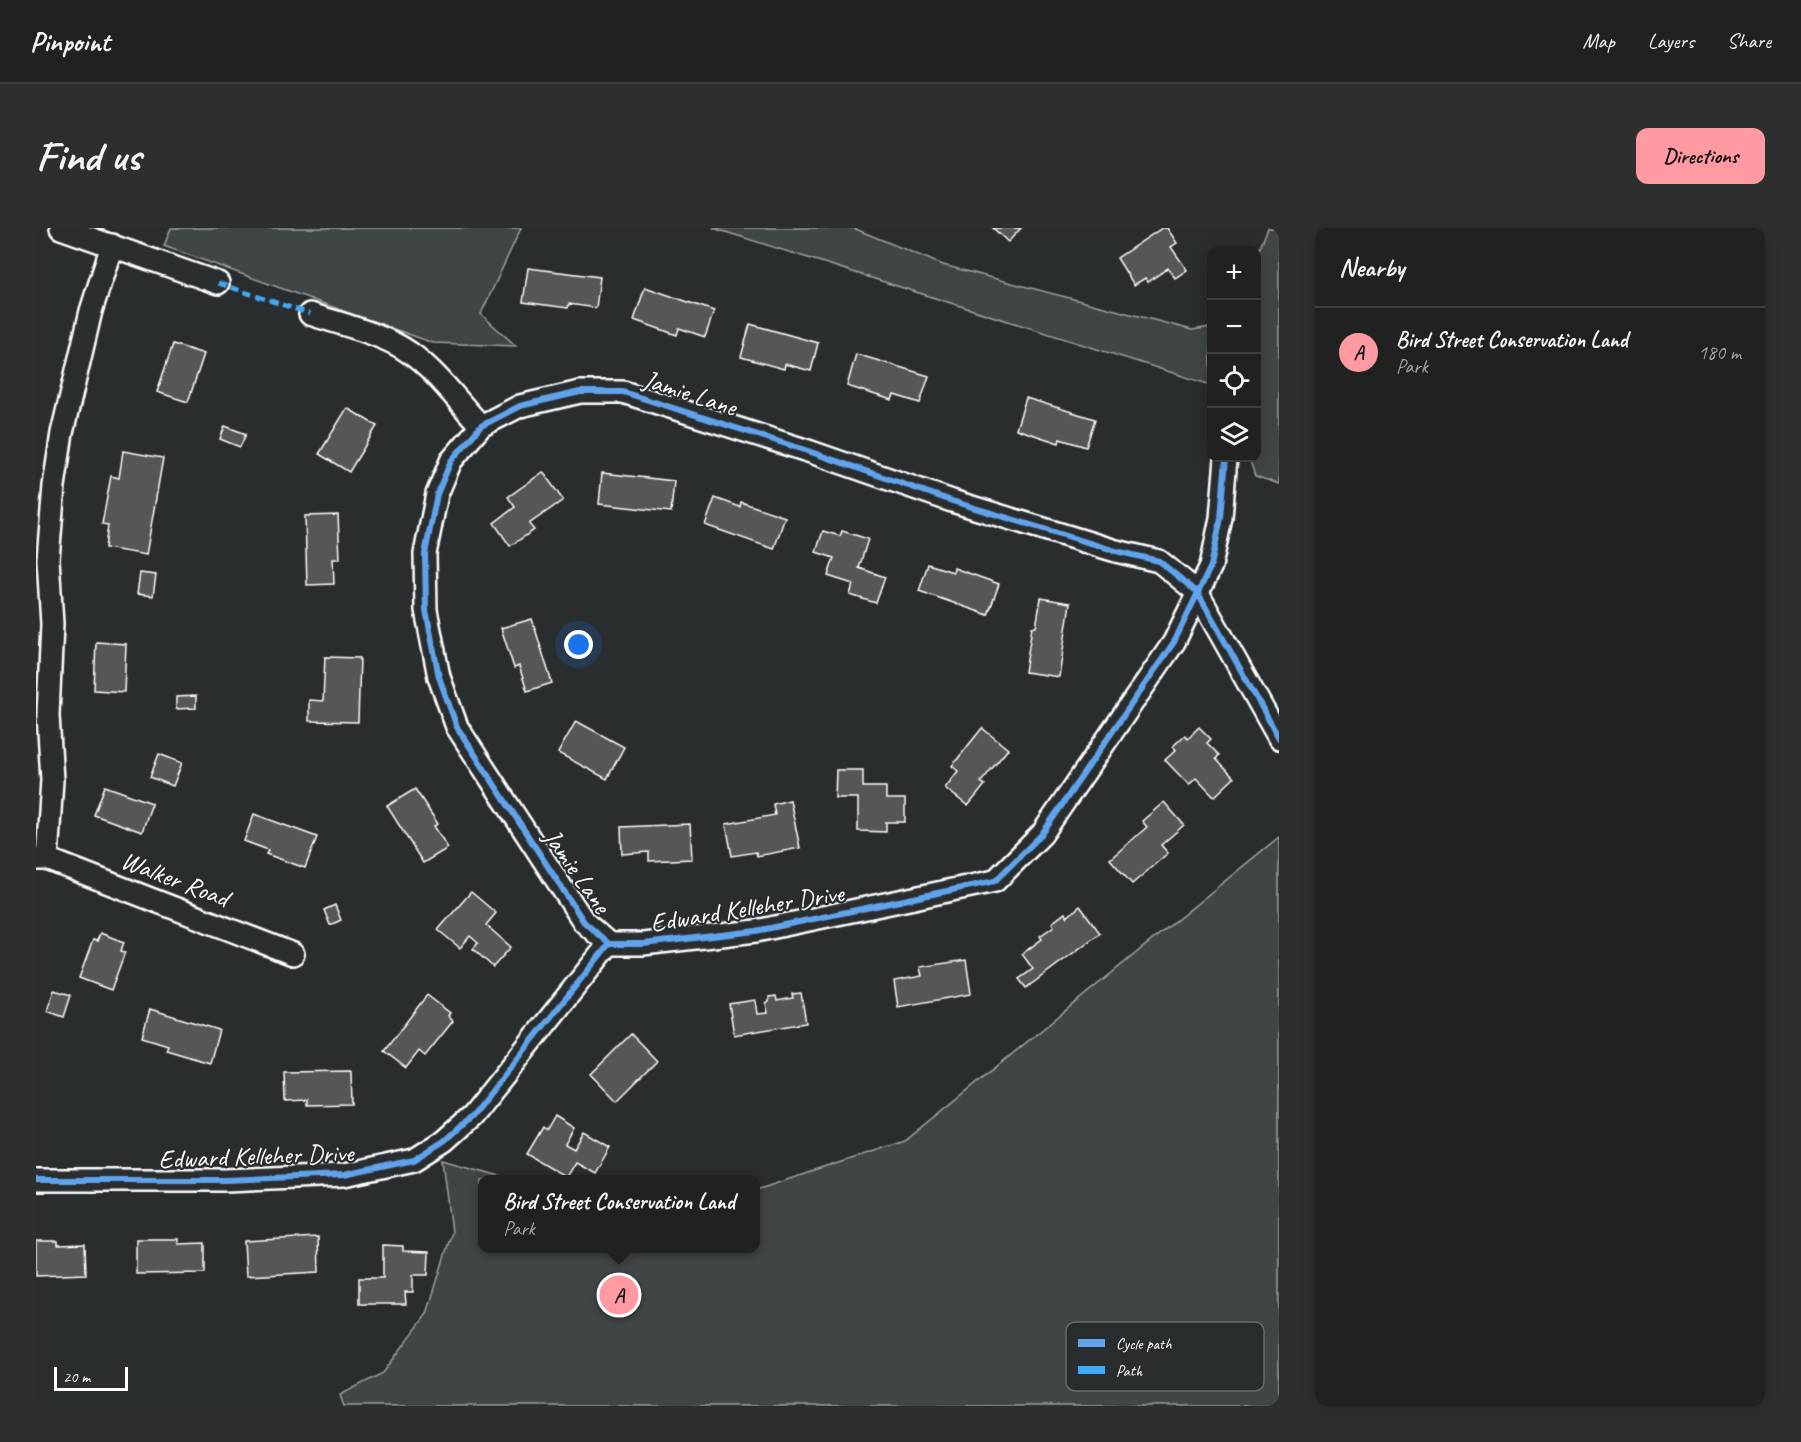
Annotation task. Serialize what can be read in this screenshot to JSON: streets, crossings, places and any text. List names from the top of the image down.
{
  "streets": {
    "street": ["Jamie Lane", "Walker Road", "Edward Kelleher Drive"]
  },
  "crossings": [
    ["Jamie Lane", "Edward Kelleher Drive"]
  ],
  "legend": ["Cycle path", "Path"],
  "scale_bar": "20 m",
  "page": {
    "header": "Pinpoint",
    "nav": ["Map", "Layers", "Share"],
    "buttons": "Directions",
    "title": "Find us",
    "heading": "Nearby",
    "map_buttons": ["+", "−"],
    "list": [
      {
        "mark": "A",
        "name": "Bird Street Conservation Land",
        "note": "Park",
        "value": "180 m"
      }
    ],
    "popup": ["Bird Street Conservation Land", "Park"],
    "pins": "A",
    "scale": "20 m"
  }
}
